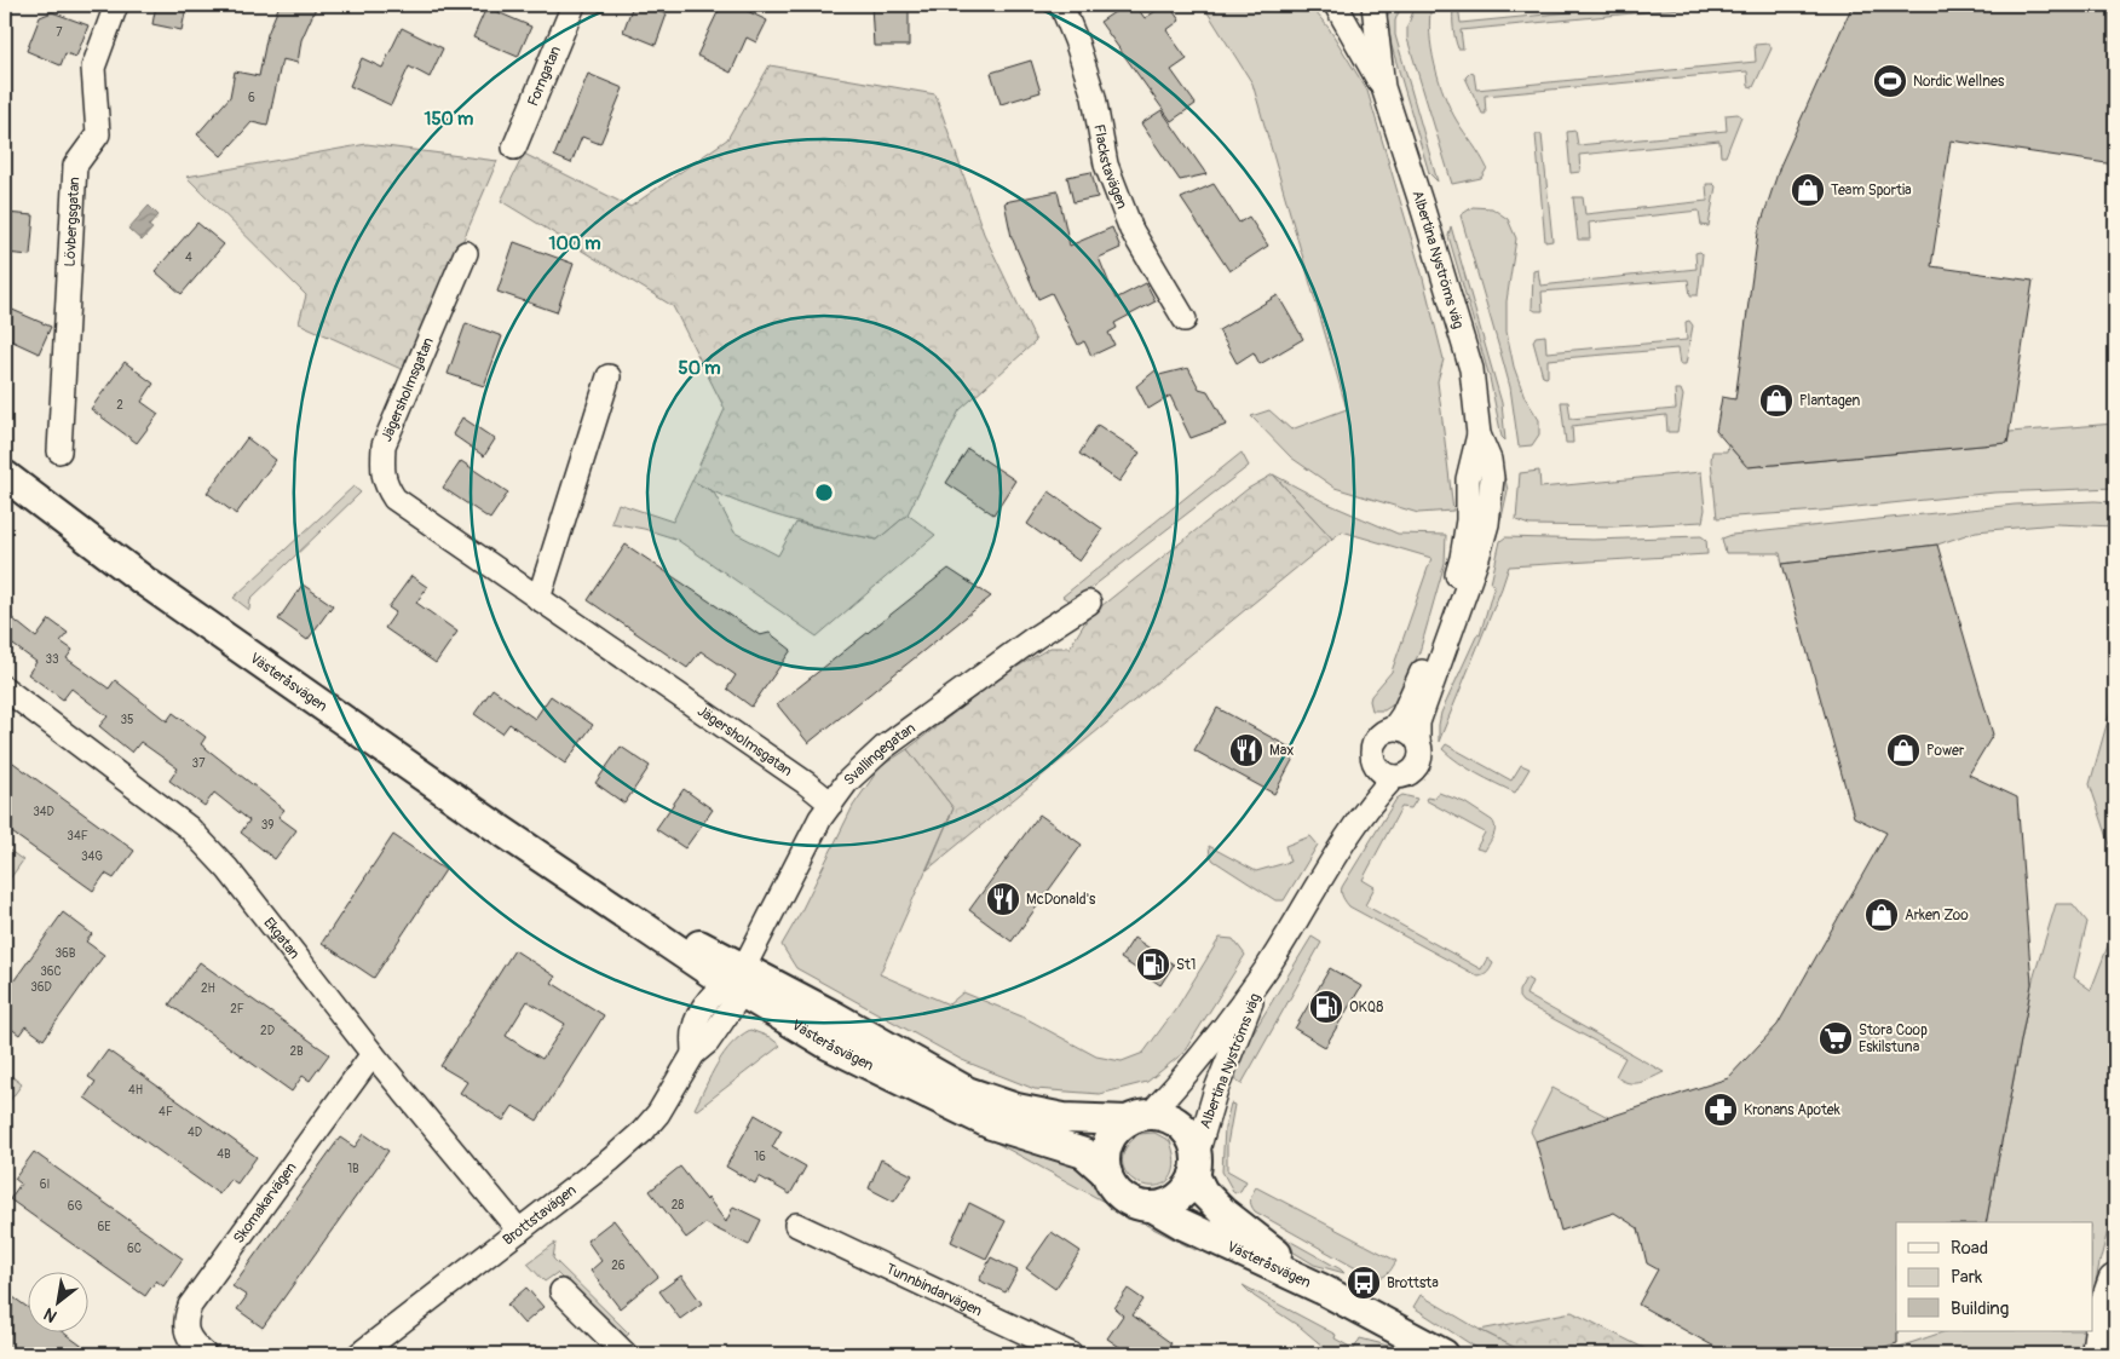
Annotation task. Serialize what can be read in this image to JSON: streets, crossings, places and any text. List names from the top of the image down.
{
  "streets": {
    "street": [
      "Forngatan",
      "Flackstavägen",
      "Lövbergsgatan",
      "Albertina Nyströms väg",
      "Jägersholmsgatan",
      "Västeråsvägen",
      "Svallingegatan",
      "Ekgatan",
      "Skomakarvägen",
      "Brottstavägen",
      "Tunnbindarvägen"
    ]
  },
  "crossings": [
    ["Albertina Nyströms väg", "Västeråsvägen"],
    ["Jägersholmsgatan", "Svallingegatan"],
    ["Västeråsvägen", "Svallingegatan"],
    ["Västeråsvägen", "Brottstavägen"],
    ["Svallingegatan", "Brottstavägen"],
    ["Ekgatan", "Skomakarvägen"],
    ["Ekgatan", "Brottstavägen"]
  ],
  "places": {
    "sports": ["Nordic Wellnes"],
    "shop": [
      "Team Sportia",
      "Plantagen",
      "Power",
      "Arken Zoo"
    ],
    "restaurant": ["Max", "McDonald's"],
    "fuel station": ["St1", "OKQ8"],
    "supermarket": ["Stora Coop Eskilstuna"],
    "pharmacy": ["Kronans Apotek"],
    "bus stop": ["Brottsta"]
  },
  "house_numbers": [
    "7",
    "6",
    "4",
    "2",
    "33",
    "35",
    "37",
    "34D",
    "39",
    "34F",
    "34G",
    "36B",
    "36C",
    "36D",
    "2H",
    "2F",
    "2D",
    "2B",
    "4H",
    "4F",
    "4D",
    "4B",
    "16",
    "1B",
    "6I",
    "28",
    "6G",
    "6E",
    "6C",
    "26"
  ],
  "legend": ["Road", "Park", "Building"],
  "north": "bottom left",
  "rings": ["150 m", "100 m", "50 m"]
}
